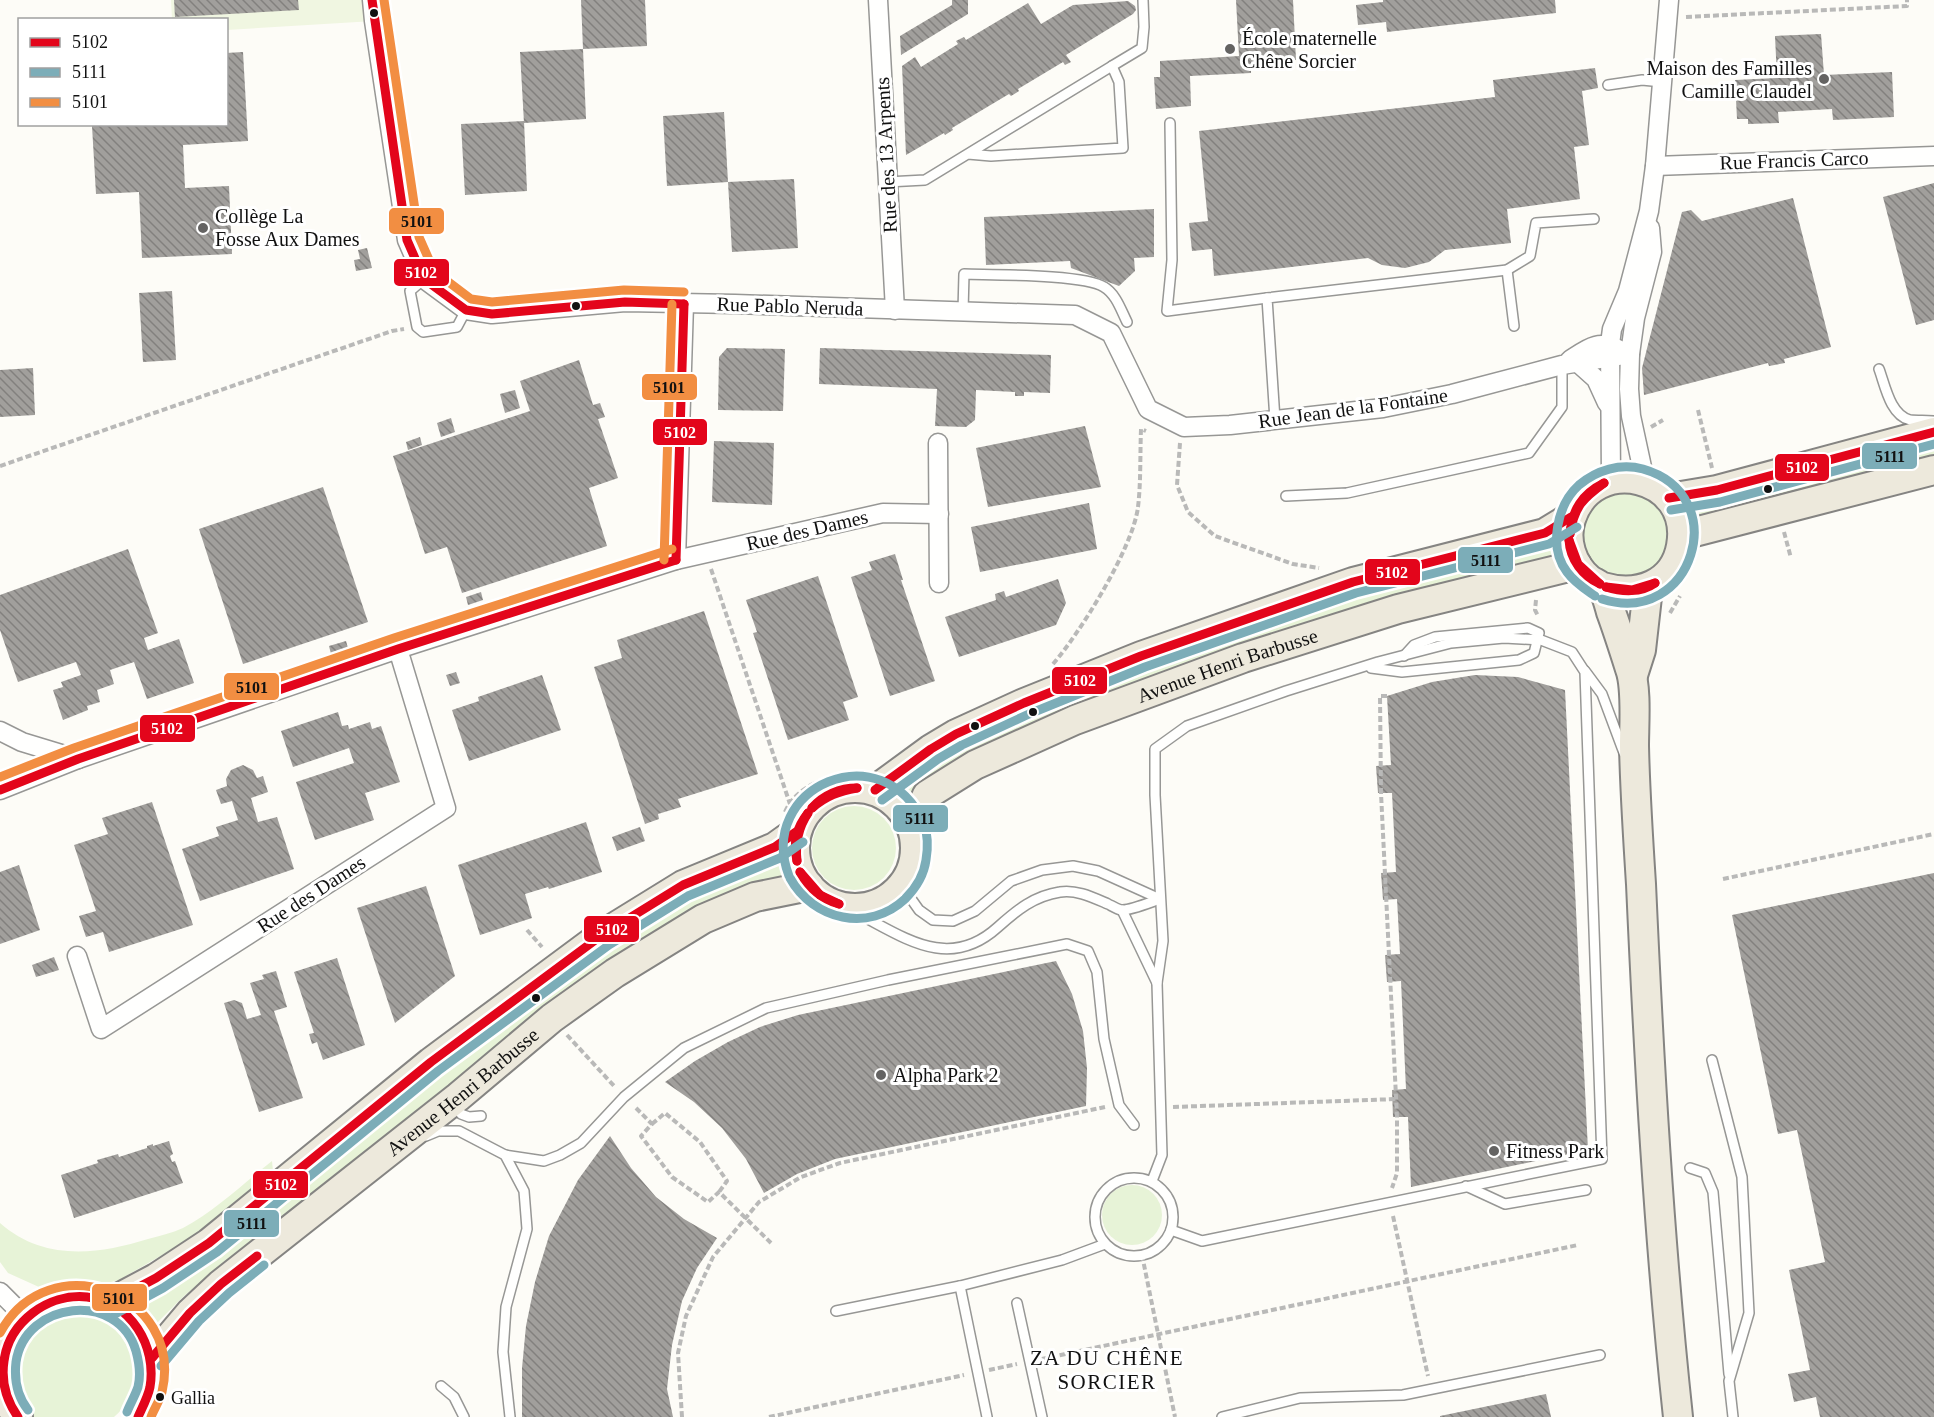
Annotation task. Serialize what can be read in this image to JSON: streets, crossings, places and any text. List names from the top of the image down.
{
  "streets": {
    "main road": ["Avenue Henri Barbusse"],
    "street": [
      "Rue des 13 Arpents",
      "Rue Francis Carco",
      "Rue Pablo Neruda",
      "Rue Jean de la Fontaine",
      "Rue des Dames"
    ]
  },
  "crossings": [
    ["Rue des 13 Arpents", "Rue Pablo Neruda"],
    ["Rue Pablo Neruda", "Rue Jean de la Fontaine"]
  ],
  "districts": ["ZA DU CHÊNE SORCIER"],
  "places": [
    "École maternelle Chêne Sorcier",
    "Maison des Familles Camille Claudel",
    "Collège La Fosse Aux Dames",
    "Alpha Park 2",
    "Fitness Park",
    "Gallia"
  ],
  "lines": ["transit line 5102", "transit line 5101", "transit line 5111"],
  "legend": ["5102", "5111", "5101"]
}
